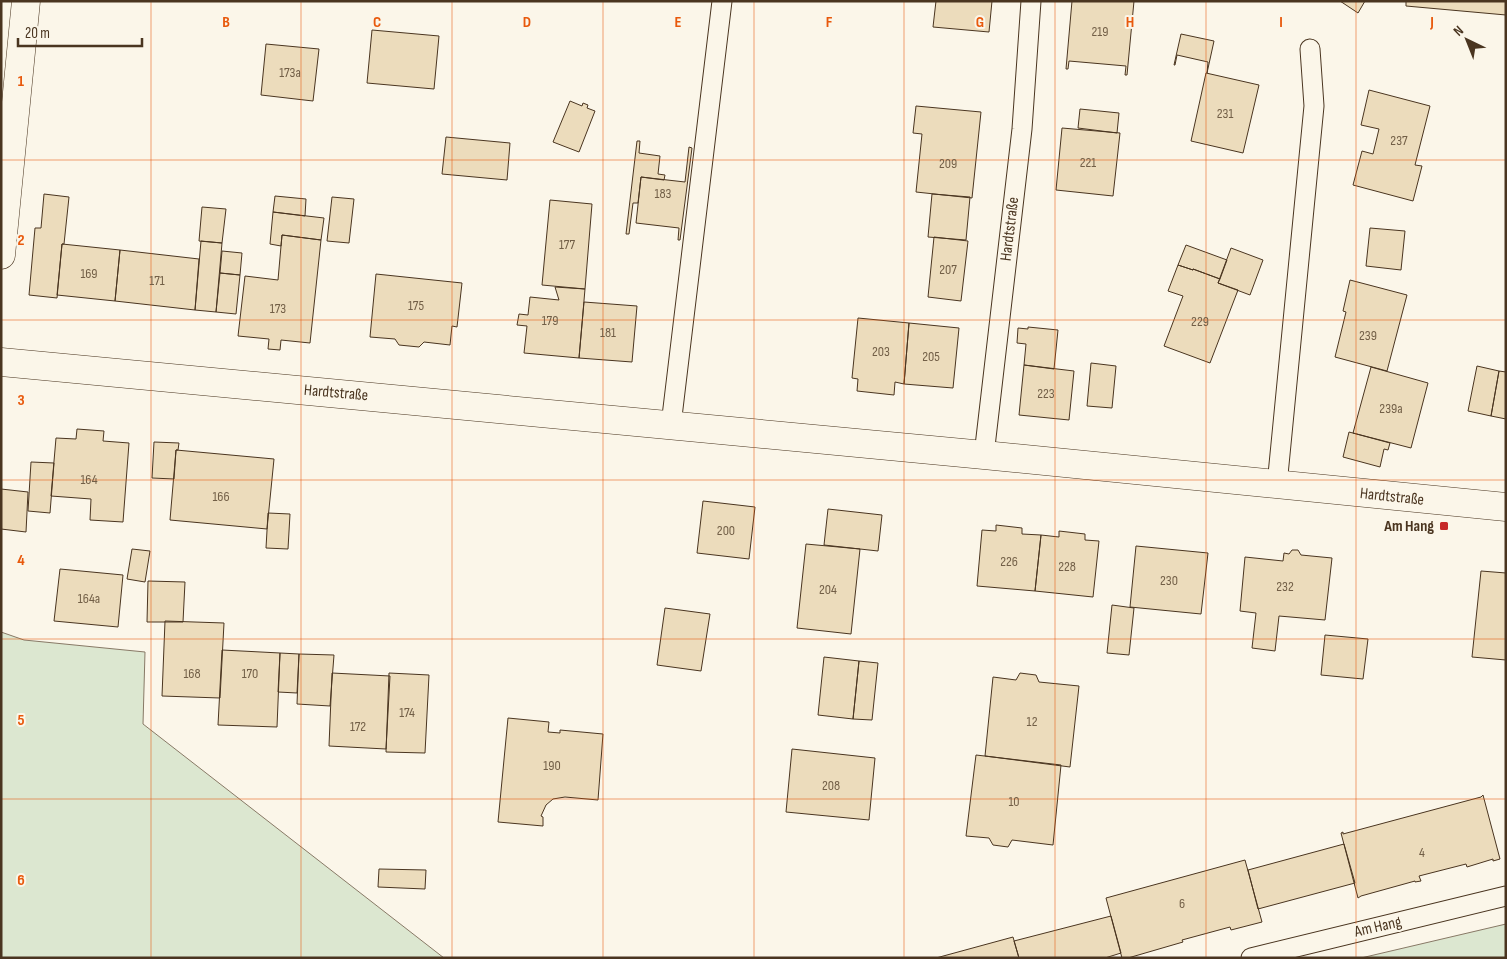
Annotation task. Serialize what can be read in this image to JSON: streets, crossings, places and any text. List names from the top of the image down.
{
  "streets": {
    "street": ["Hardtstraße"],
    "lane": ["Am Hang"]
  },
  "places": {
    "transit": ["Am Hang"]
  },
  "house_numbers": [
    "219",
    "173a",
    "231",
    "237",
    "221",
    "209",
    "183",
    "177",
    "207",
    "169",
    "171",
    "175",
    "173",
    "179",
    "229",
    "181",
    "239",
    "203",
    "205",
    "223",
    "239a",
    "164",
    "166",
    "200",
    "226",
    "228",
    "230",
    "232",
    "204",
    "164a",
    "168",
    "170",
    "174",
    "12",
    "172",
    "190",
    "208",
    "10",
    "4",
    "6"
  ],
  "scale_bar": "20 m",
  "north": "top left",
  "grid": {
    "columns": [
      "B",
      "C",
      "D",
      "E",
      "F",
      "G",
      "H",
      "I",
      "J"
    ],
    "rows": [
      "1",
      "2",
      "3",
      "4",
      "5",
      "6"
    ]
  }
}
